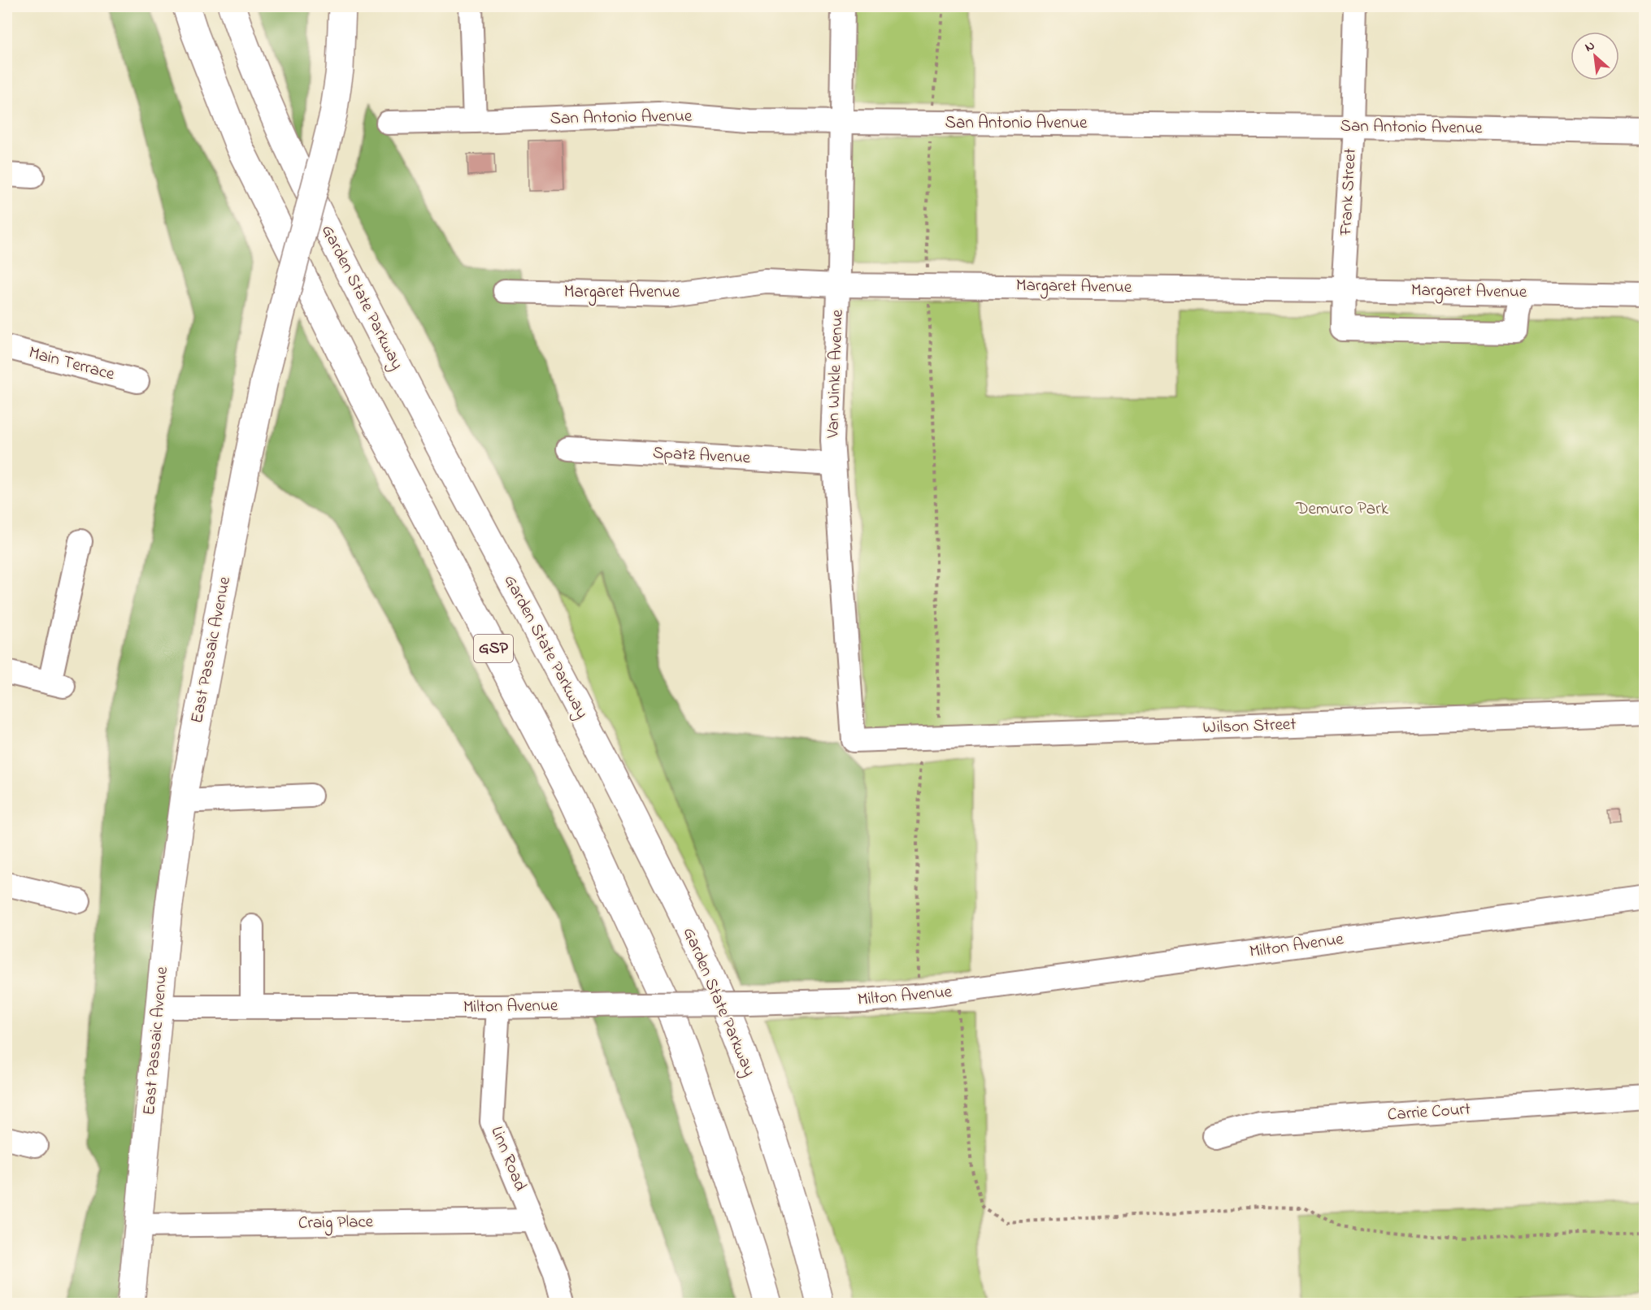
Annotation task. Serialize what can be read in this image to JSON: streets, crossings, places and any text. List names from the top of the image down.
{
  "streets": {
    "main road": ["Garden State Parkway", "GSP", "East Passaic Avenue"],
    "street": [
      "San Antonio Avenue",
      "Frank Street",
      "Margaret Avenue",
      "Main Terrace",
      "Van Winkle Avenue",
      "Spatz Avenue",
      "Wilson Street",
      "Milton Avenue",
      "Carrie Court",
      "Linn Road",
      "Craig Place"
    ]
  },
  "crossings": [
    ["San Antonio Avenue", "Frank Street"],
    ["San Antonio Avenue", "Van Winkle Avenue"],
    ["Frank Street", "Margaret Avenue"],
    ["Margaret Avenue", "Van Winkle Avenue"],
    ["Van Winkle Avenue", "Spatz Avenue"],
    ["Van Winkle Avenue", "Wilson Street"],
    ["East Passaic Avenue", "Milton Avenue"],
    ["East Passaic Avenue", "Craig Place"],
    ["Milton Avenue", "Linn Road"],
    ["Linn Road", "Craig Place"]
  ],
  "parks": ["Demuro Park"],
  "north": "top left"
}
